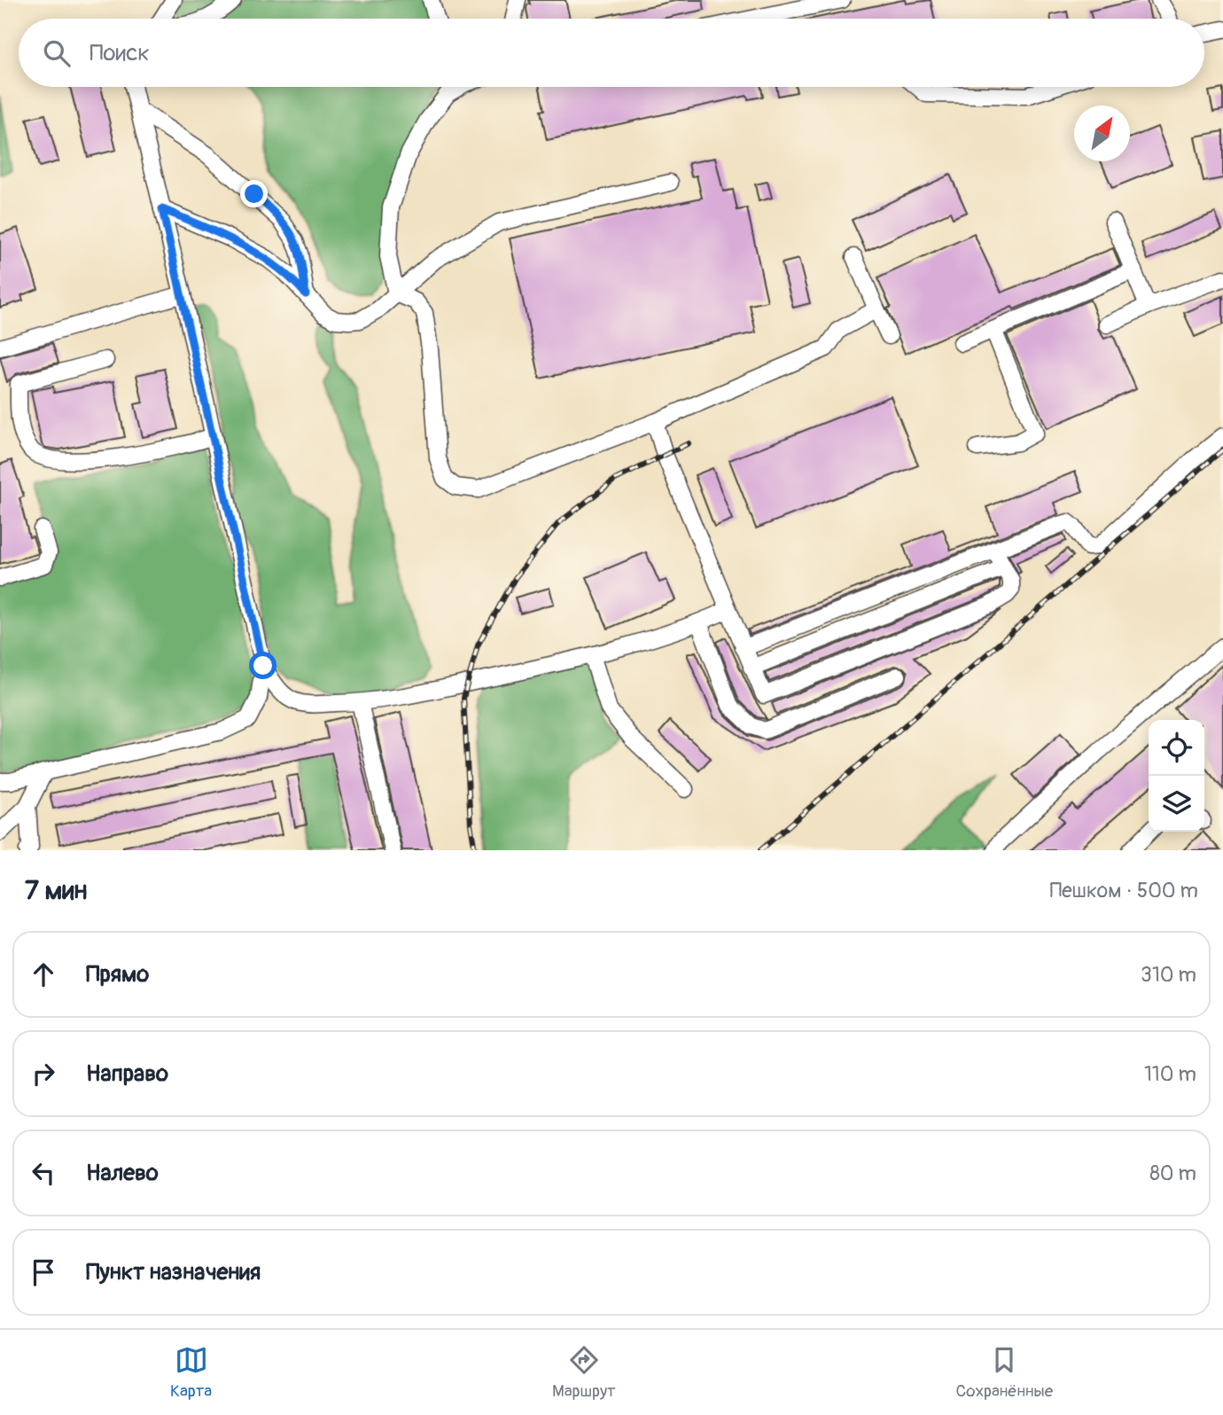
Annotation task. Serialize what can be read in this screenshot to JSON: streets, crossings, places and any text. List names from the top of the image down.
{
  "north": "top right",
  "page": {
    "search": "Поиск",
    "heading": ["7 мин", "Пешком · 500 m"],
    "list": [
      ["Прямо", "310 m"],
      ["Направо", "110 m"],
      ["Налево", "80 m"],
      "Пункт назначения"
    ],
    "nav": ["Карта", "Маршрут", "Сохранённые"]
  }
}
